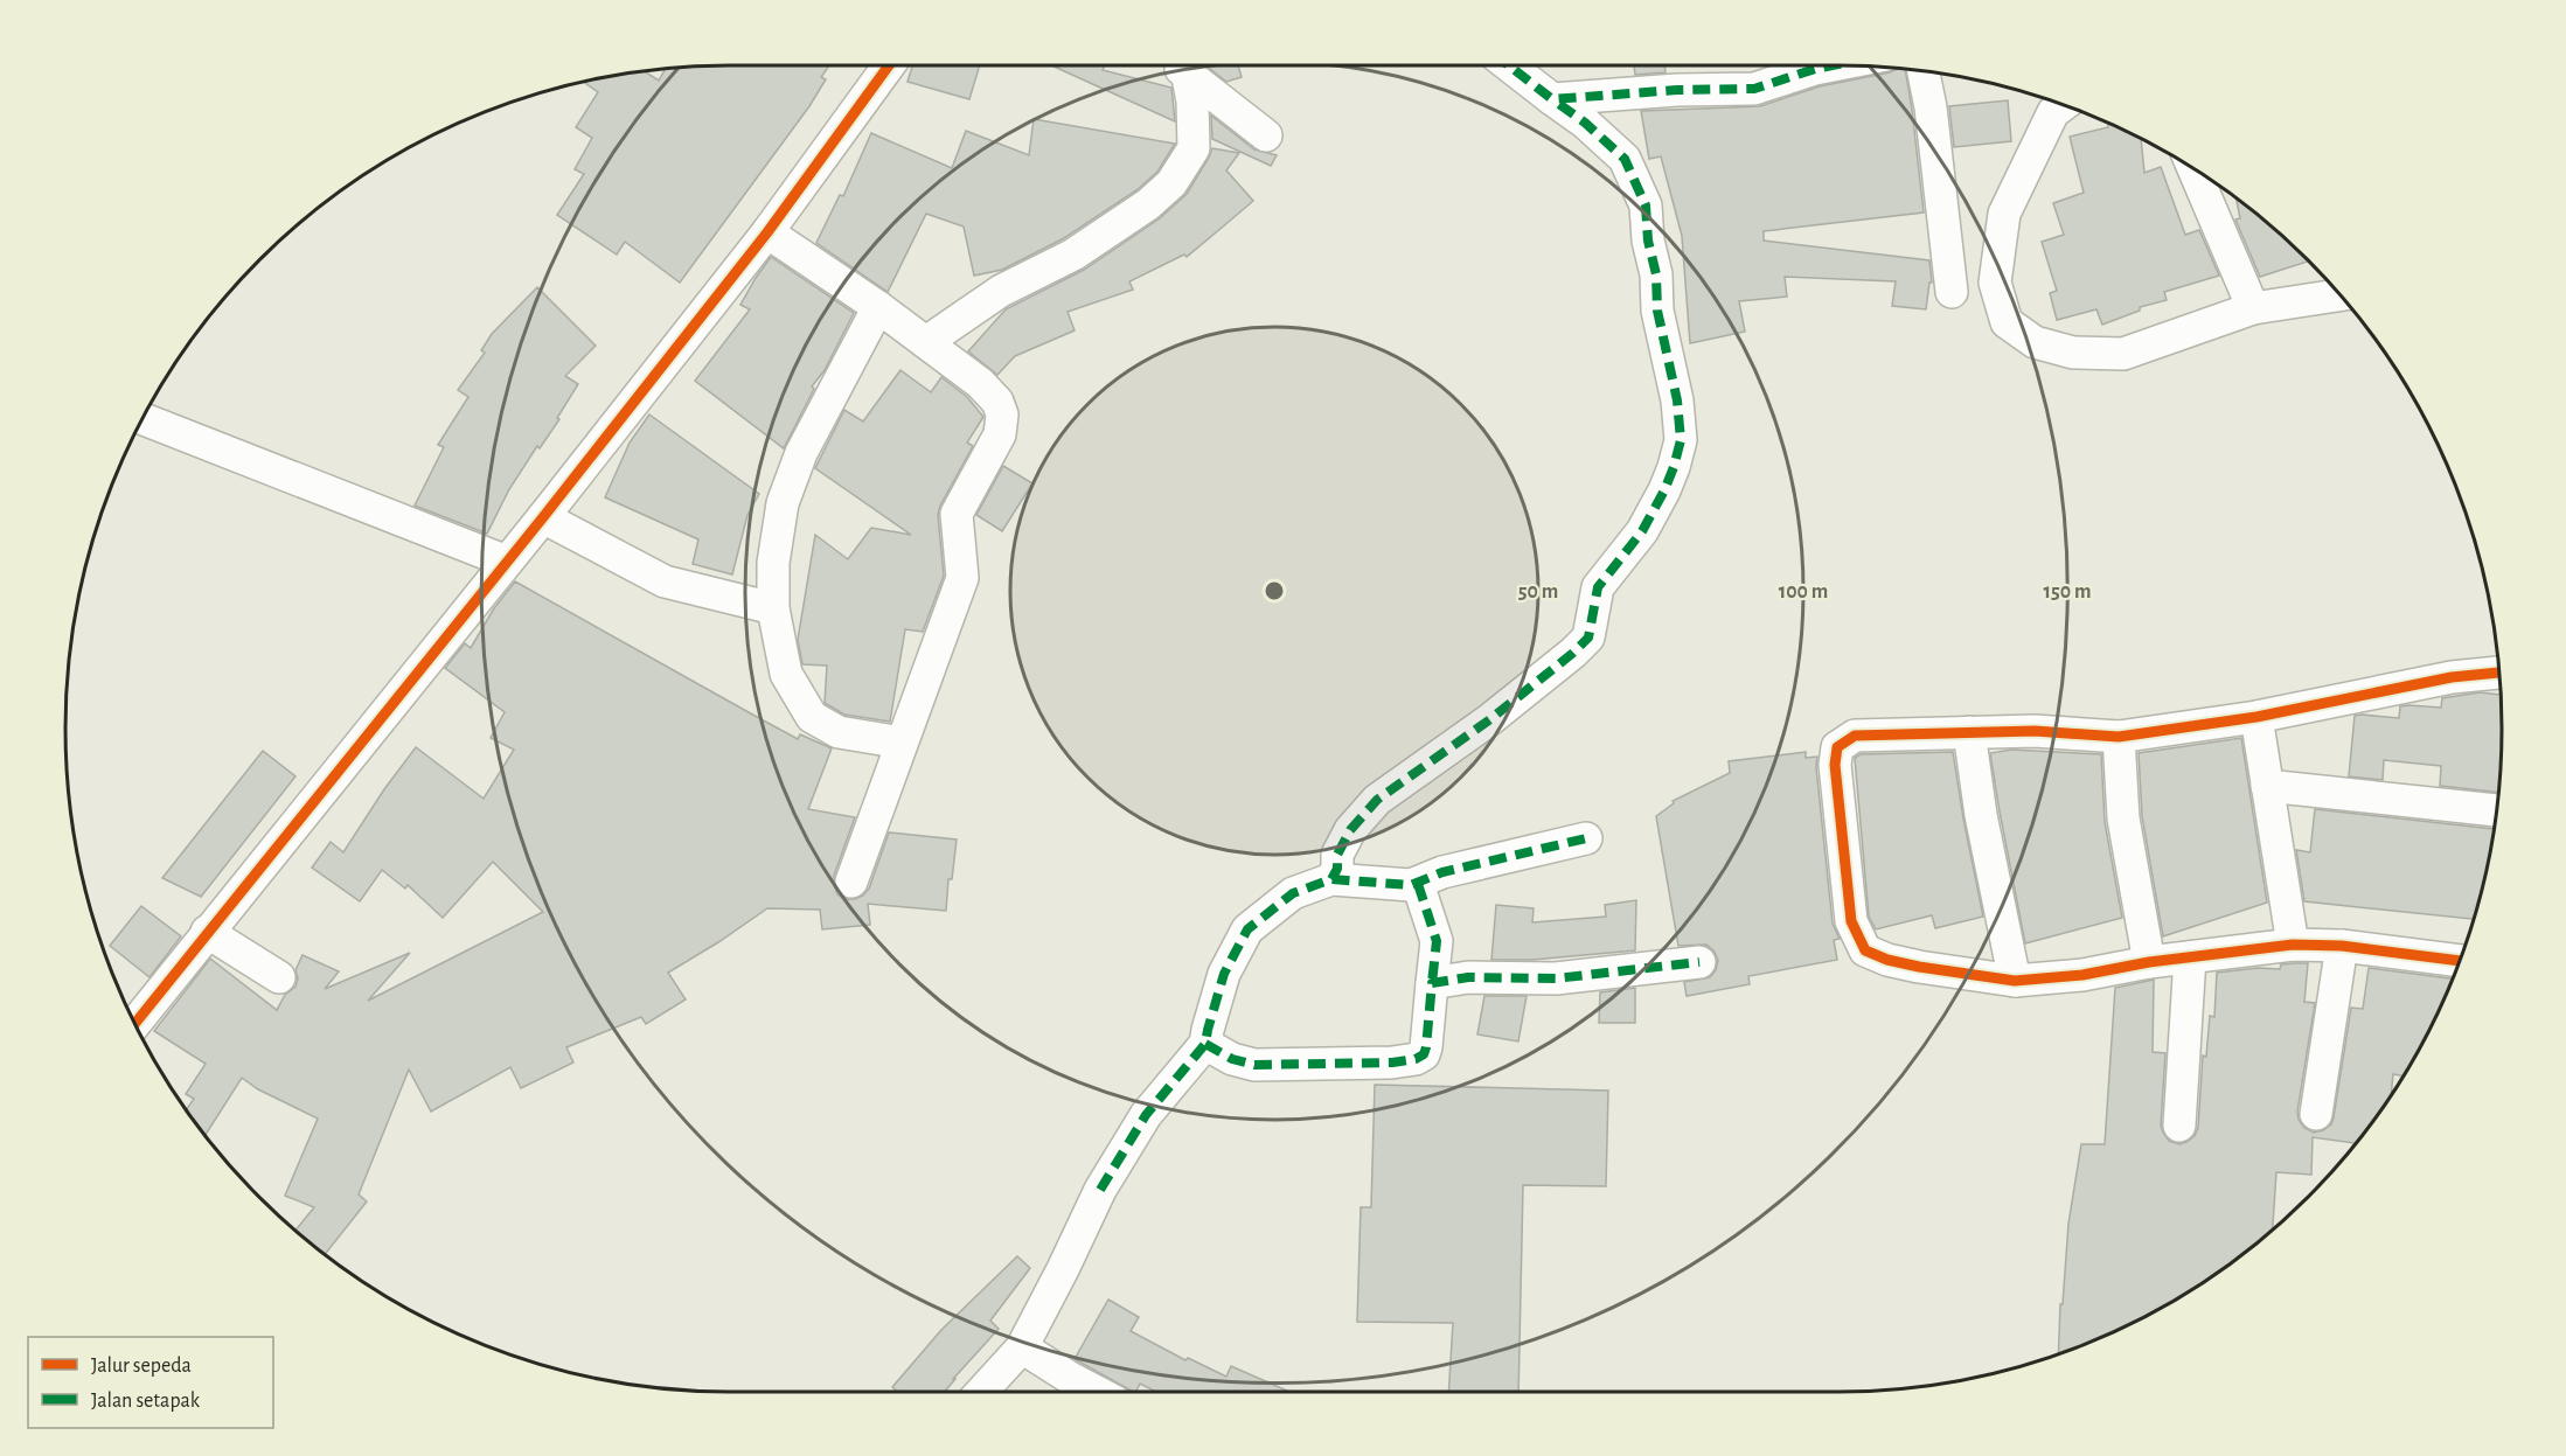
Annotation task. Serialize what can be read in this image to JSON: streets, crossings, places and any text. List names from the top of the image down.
{
  "legend": ["Jalur sepeda", "Jalan setapak"],
  "rings": ["50 m", "100 m", "150 m"]
}
